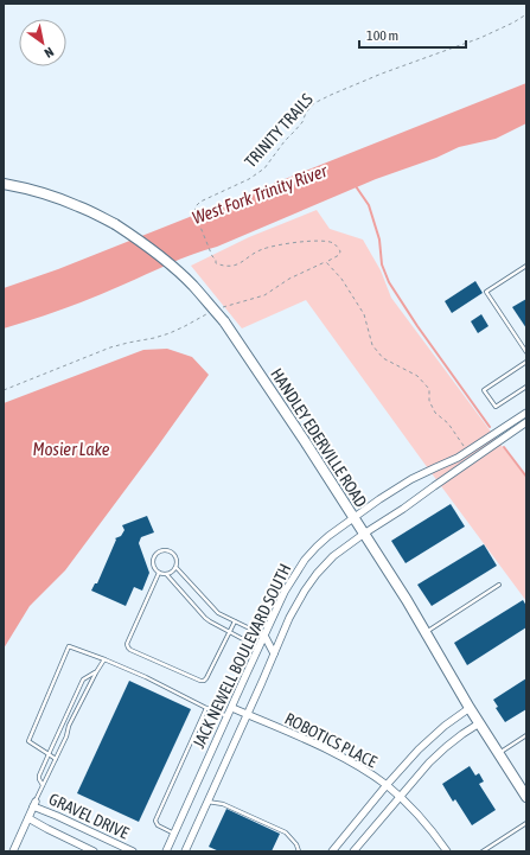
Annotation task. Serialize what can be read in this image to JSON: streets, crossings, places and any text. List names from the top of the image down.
{
  "streets": {
    "main road": ["HANDLEY EDERVILLE ROAD"],
    "street": ["JACK NEWELL BOULEVARD SOUTH", "ROBOTICS PLACE", "GRAVEL DRIVE"],
    "path": ["TRINITY TRAILS"]
  },
  "crossings": [
    ["HANDLEY EDERVILLE ROAD", "JACK NEWELL BOULEVARD SOUTH"],
    ["JACK NEWELL BOULEVARD SOUTH", "ROBOTICS PLACE"]
  ],
  "water": ["West Fork Trinity River", "Mosier Lake"],
  "scale_bar": "100 m",
  "north": "bottom right"
}
